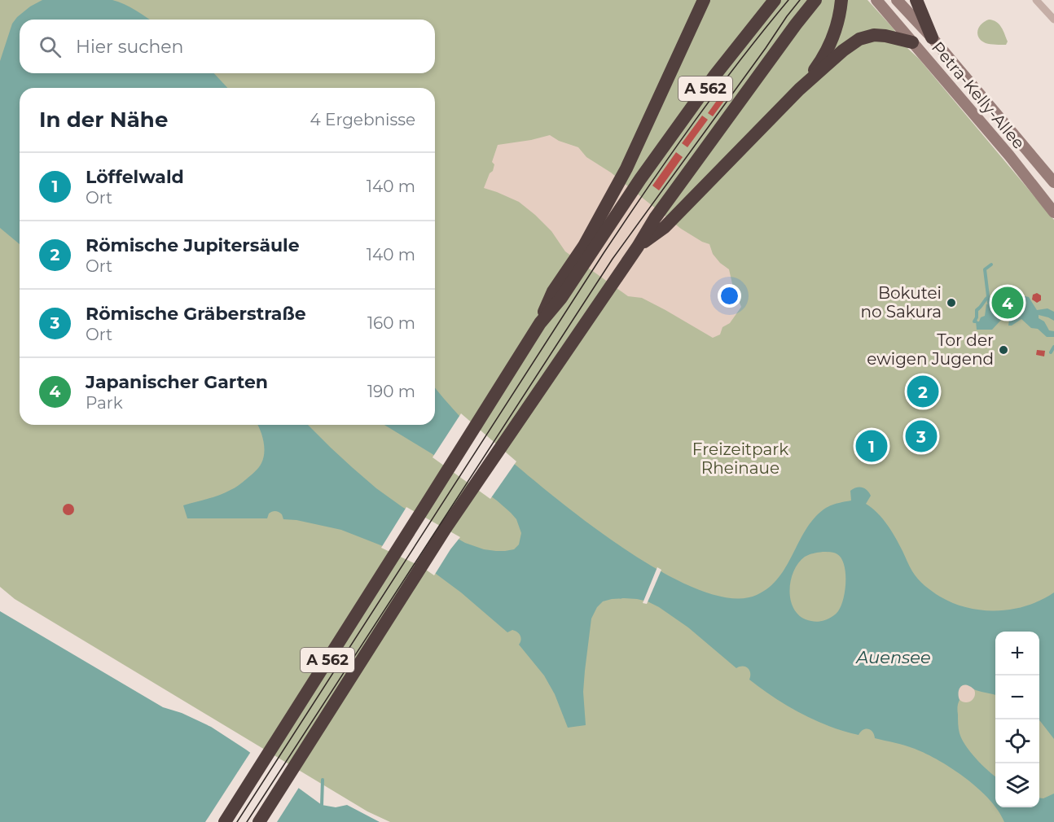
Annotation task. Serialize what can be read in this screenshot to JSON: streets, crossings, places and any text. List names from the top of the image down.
{
  "streets": {
    "highway": ["A 562"],
    "main road": ["Petra-Kelly-Allee"]
  },
  "water": ["Auensee"],
  "parks": ["Freizeitpark Rheinaue"],
  "places": ["Bokutei no Sakura", "Tor der ewigen Jugend"],
  "page": {
    "search": "Hier suchen",
    "heading": ["In der Nähe", "4 Ergebnisse"],
    "list": [
      {
        "mark": "1",
        "name": "Löffelwald",
        "note": "Ort",
        "value": "140 m"
      },
      {
        "mark": "2",
        "name": "Römische Jupitersäule",
        "note": "Ort",
        "value": "140 m"
      },
      {
        "mark": "3",
        "name": "Römische Gräberstraße",
        "note": "Ort",
        "value": "160 m"
      },
      {
        "mark": "4",
        "name": "Japanischer Garten",
        "note": "Park",
        "value": "190 m"
      }
    ],
    "pins": [
      "4",
      "2",
      "3",
      "1"
    ],
    "map_buttons": ["+", "−"]
  }
}
